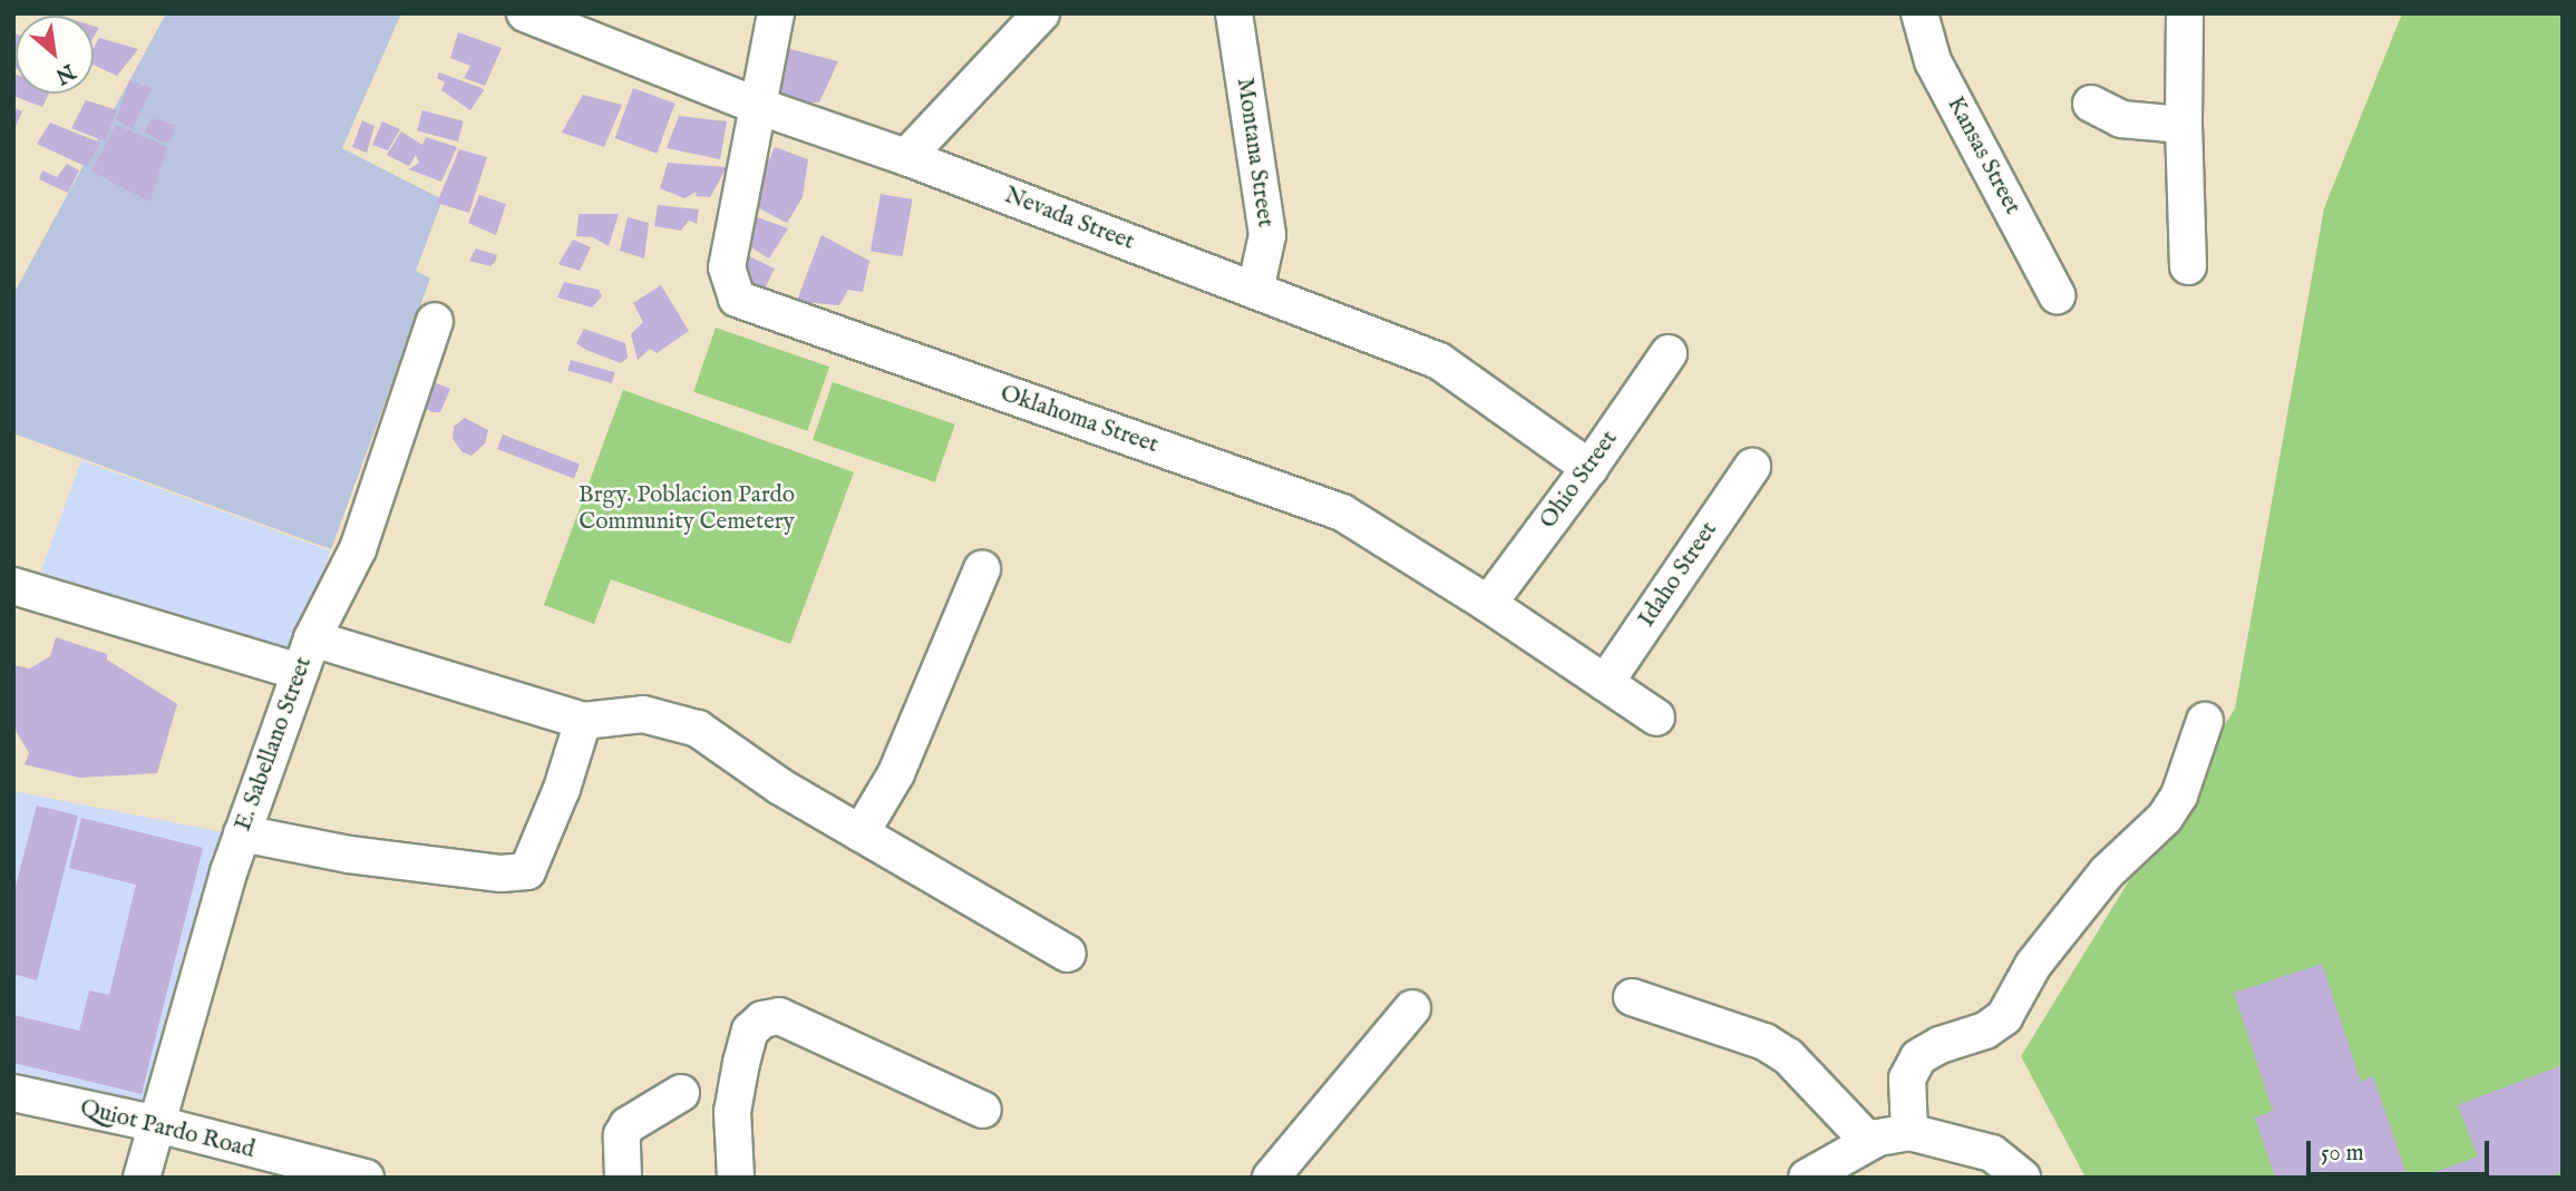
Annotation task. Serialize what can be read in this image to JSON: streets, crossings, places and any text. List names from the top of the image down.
{
  "streets": {
    "street": [
      "Montana Street",
      "Kansas Street",
      "Nevada Street",
      "Oklahoma Street",
      "Ohio Street",
      "Idaho Street",
      "E. Sabellano Street",
      "Quiot Pardo Road"
    ]
  },
  "crossings": [
    ["Montana Street", "Nevada Street"],
    ["Nevada Street", "Oklahoma Street"],
    ["Nevada Street", "Ohio Street"],
    ["Oklahoma Street", "Ohio Street"],
    ["Oklahoma Street", "Idaho Street"],
    ["E. Sabellano Street", "Quiot Pardo Road"]
  ],
  "parks": ["Brgy. Poblacion Pardo Community Cemetery"],
  "scale_bar": "50 m",
  "north": "bottom right"
}
